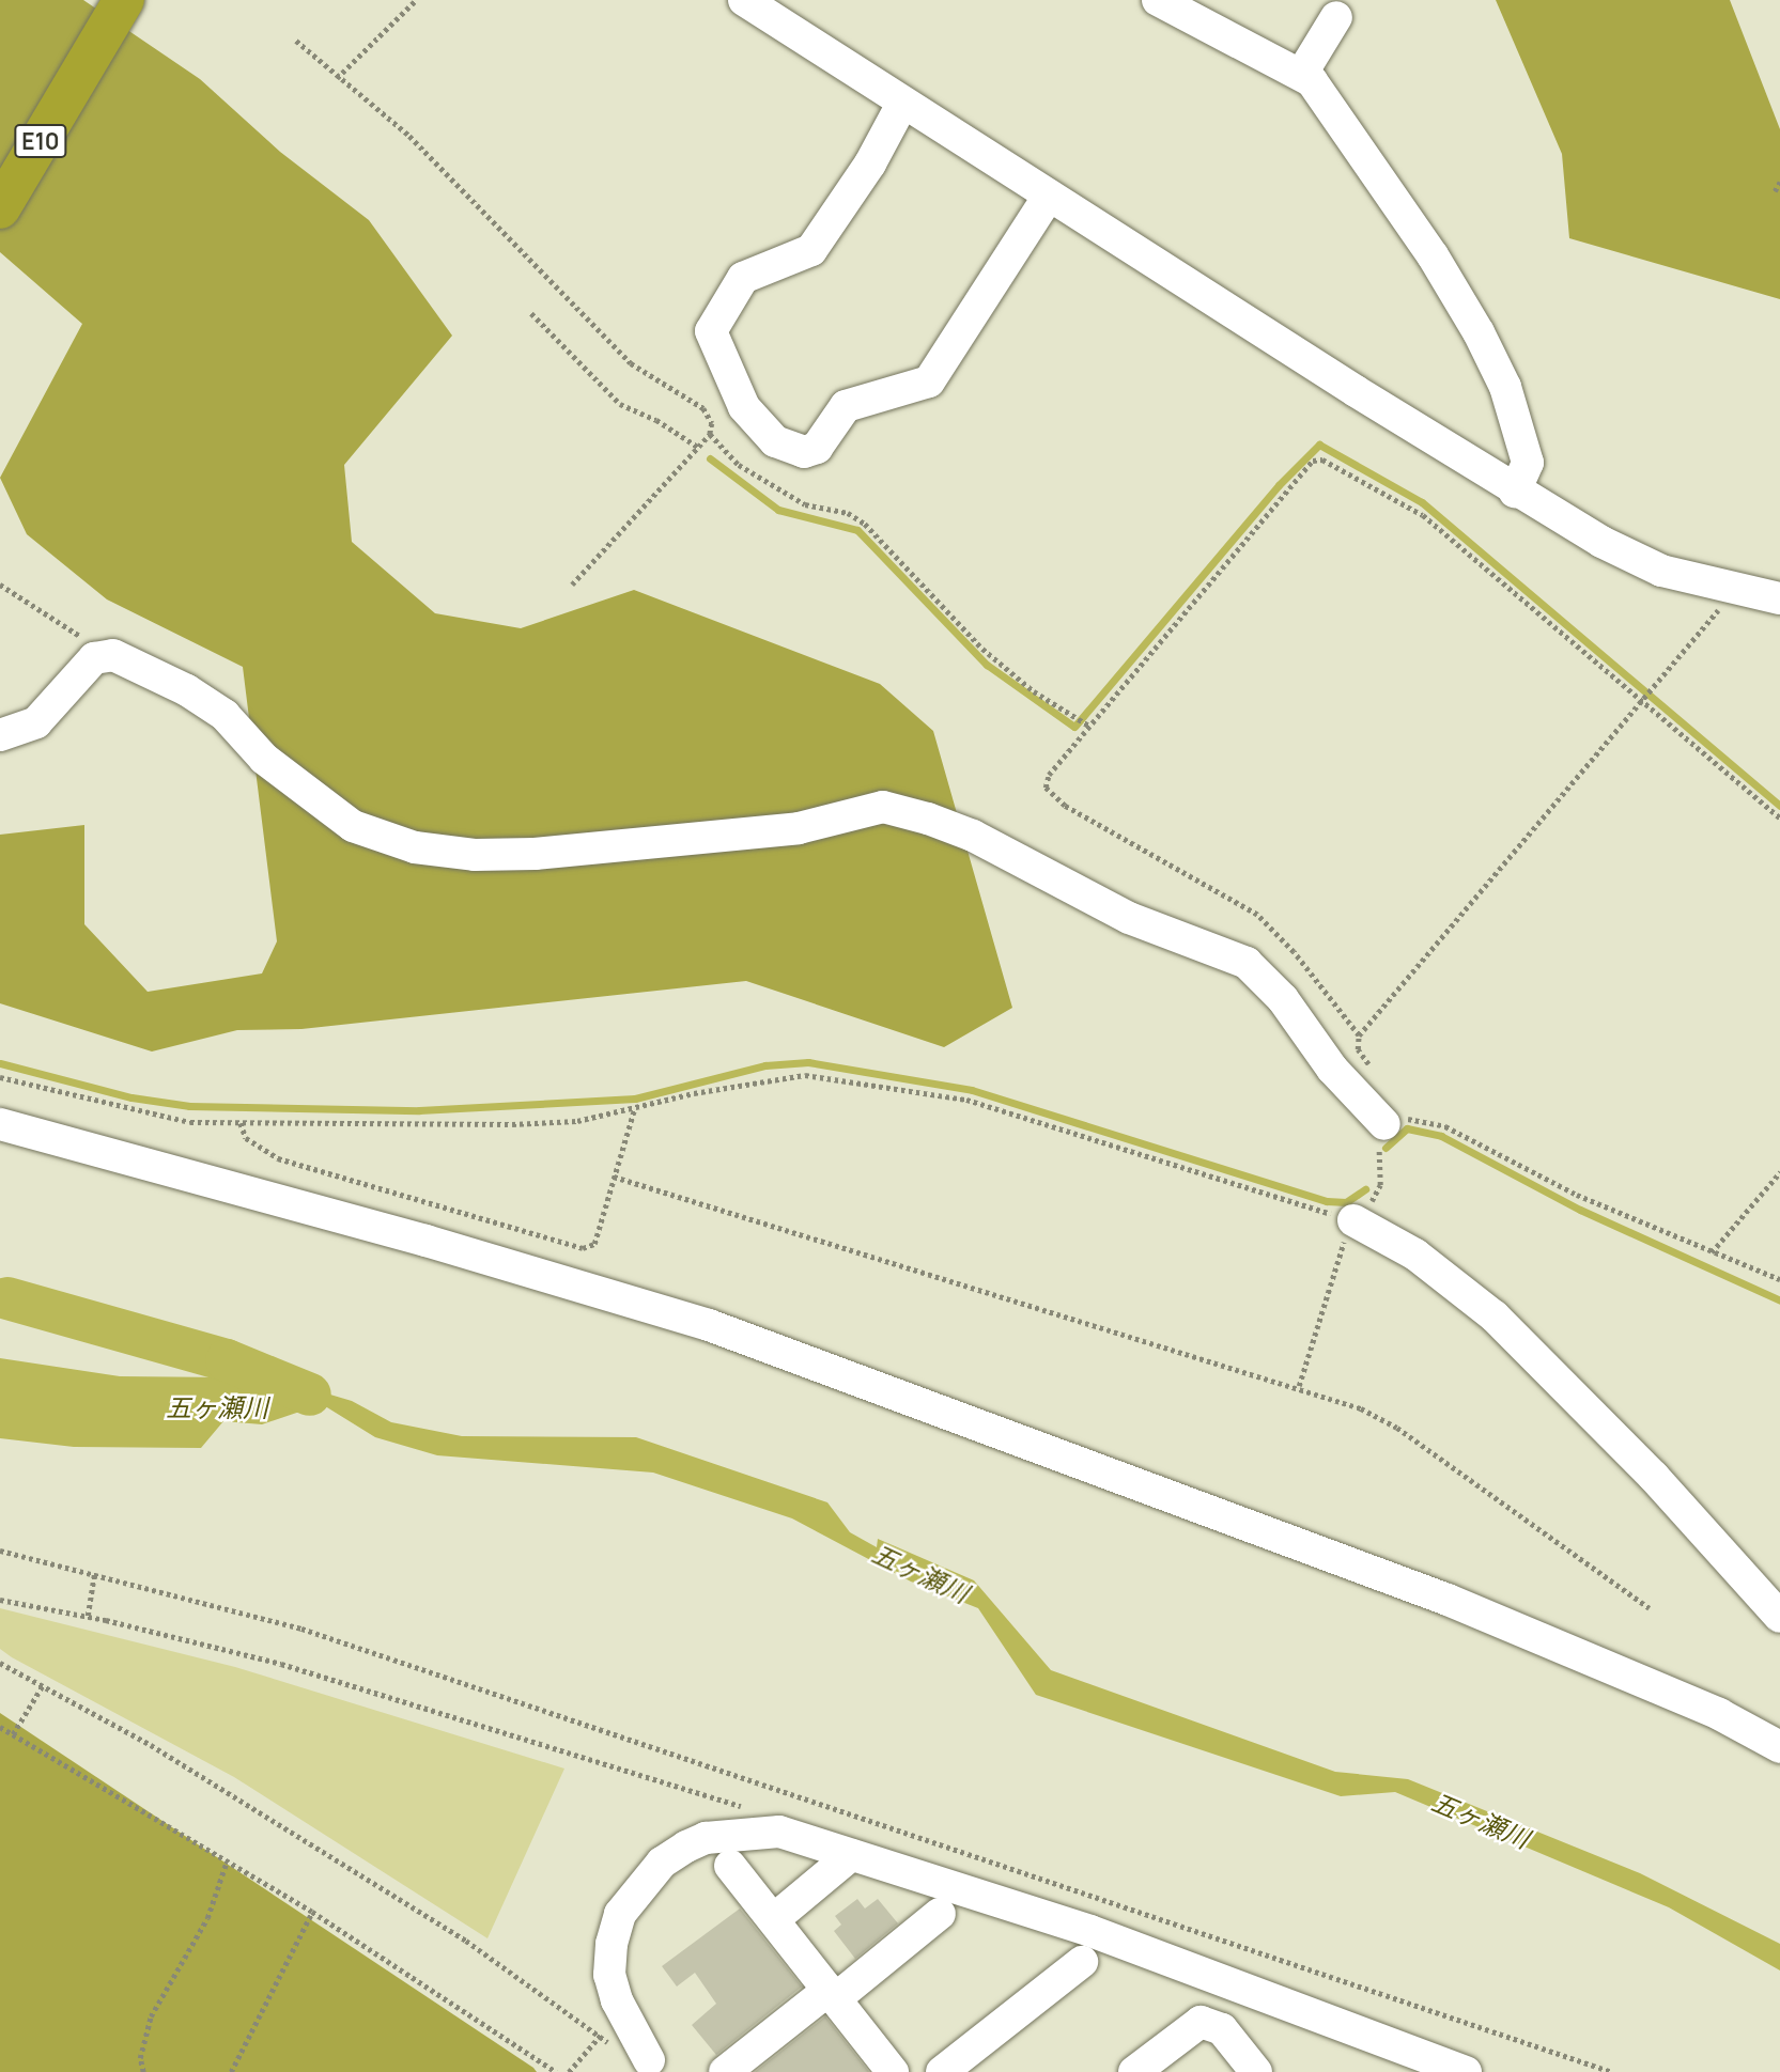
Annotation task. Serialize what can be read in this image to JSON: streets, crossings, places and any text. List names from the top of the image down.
{
  "streets": {
    "highway": ["E10"]
  },
  "water": ["五ヶ瀬川"]
}
